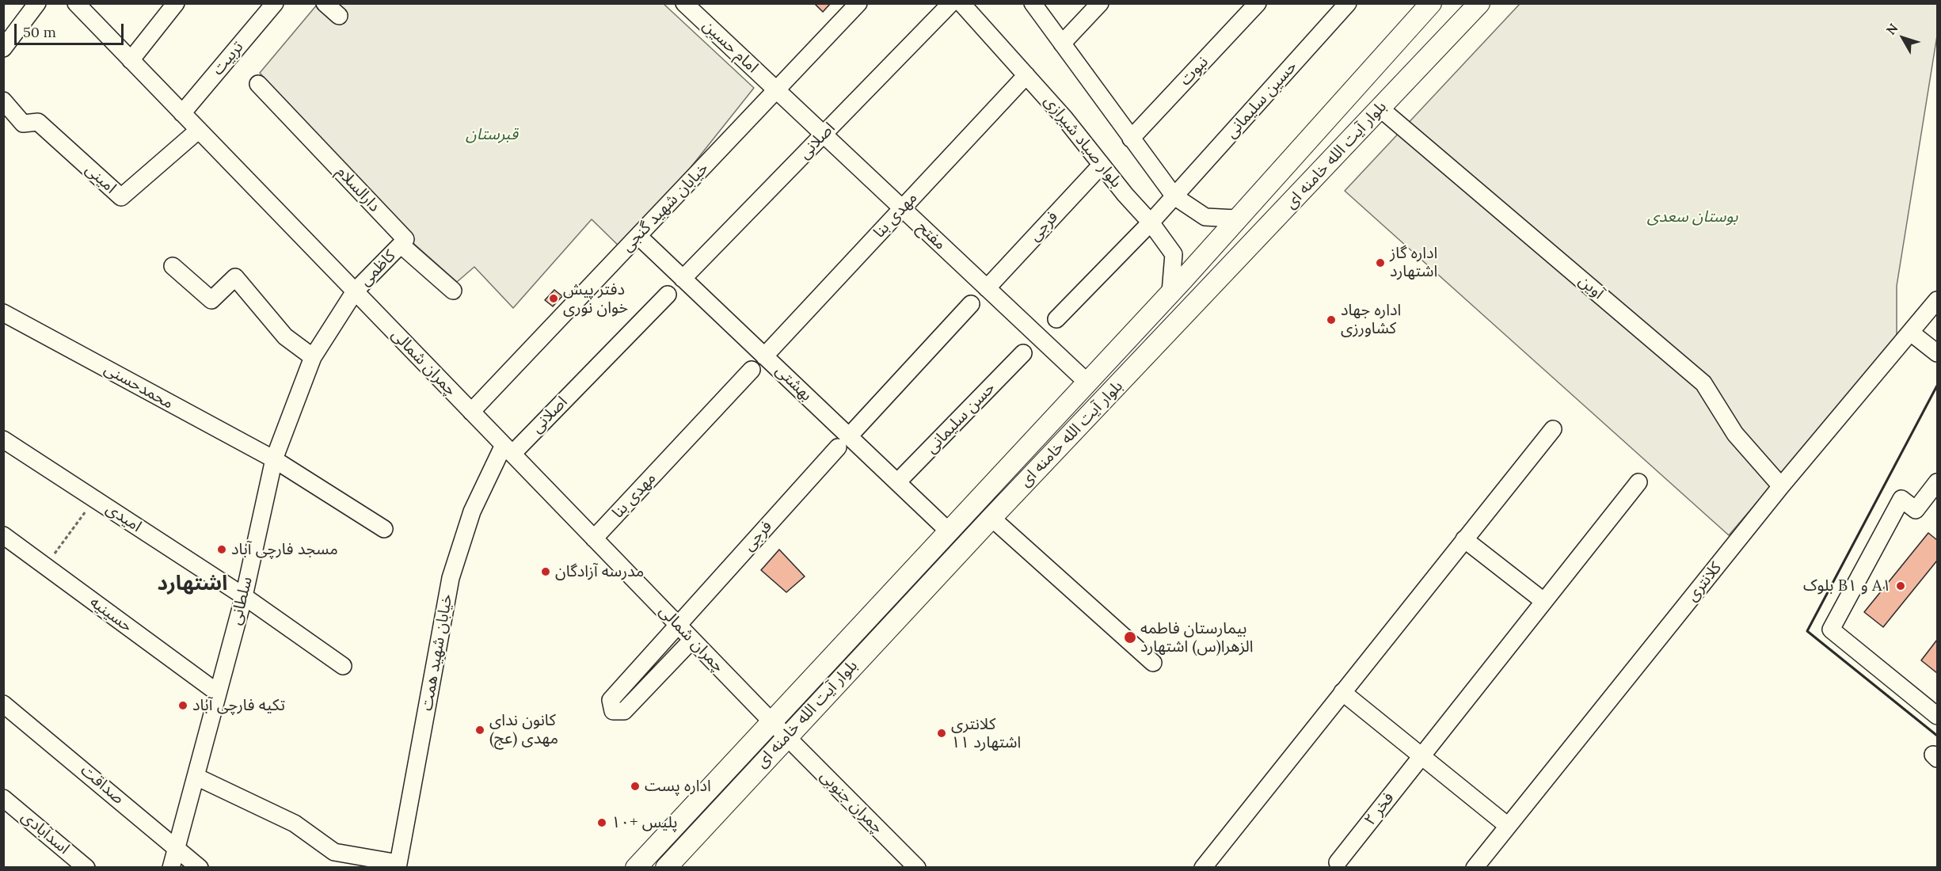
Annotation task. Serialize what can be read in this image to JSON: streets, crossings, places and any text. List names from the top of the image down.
{
  "streets": {
    "main road": ["بلوار آیت الله خامنه ای"],
    "street": [
      "امام حسین",
      "تربیت",
      "نبوت",
      "حسین سلیمانی",
      "اصلانی",
      "بلوار صیاد شیرازی",
      "امینی",
      "دارالسلام",
      "خیابان شهید گنجی",
      "مهدی بنا",
      "فرجی",
      "مفتح",
      "کاظمی",
      "آوین",
      "چمران شمالی",
      "بهشتی",
      "محمدحسنی",
      "حسن سلیمانی",
      "امیدی",
      "کلانتری",
      "سلطانی",
      "حسینیه",
      "خیابان شهید همت",
      "صداقت",
      "چمران جنوبی",
      "فخر ۲",
      "اسدآبادی"
    ]
  },
  "crossings": [
    ["امام حسین", "خیابان شهید گنجی"],
    ["امام حسین", "مفتح"],
    ["تربیت", "چمران شمالی"],
    ["حسین سلیمانی", "بلوار صیاد شیرازی"],
    ["اصلانی", "مفتح"],
    ["اصلانی", "چمران شمالی"],
    ["اصلانی", "بهشتی"],
    ["اصلانی", "خیابان شهید همت"],
    ["بلوار صیاد شیرازی", "بلوار آیت الله خامنه ای"],
    ["بلوار صیاد شیرازی", "مهدی بنا"],
    ["بلوار صیاد شیرازی", "فرجی"],
    ["بلوار آیت الله خامنه ای", "مفتح"],
    ["بلوار آیت الله خامنه ای", "آوین"],
    ["بلوار آیت الله خامنه ای", "چمران شمالی"],
    ["بلوار آیت الله خامنه ای", "بهشتی"],
    ["بلوار آیت الله خامنه ای", "چمران جنوبی"],
    ["امینی", "چمران شمالی"],
    ["دارالسلام", "کاظمی"],
    ["خیابان شهید گنجی", "مفتح"],
    ["خیابان شهید گنجی", "چمران شمالی"],
    ["خیابان شهید گنجی", "بهشتی"],
    ["مهدی بنا", "مفتح"],
    ["مهدی بنا", "چمران شمالی"],
    ["مهدی بنا", "بهشتی"],
    ["فرجی", "مفتح"],
    ["فرجی", "چمران شمالی"],
    ["فرجی", "بهشتی"],
    ["کاظمی", "چمران شمالی"],
    ["کاظمی", "سلطانی"],
    ["آوین", "کلانتری"],
    ["چمران شمالی", "سلطانی"],
    ["چمران شمالی", "خیابان شهید همت"],
    ["چمران شمالی", "چمران جنوبی"],
    ["بهشتی", "حسن سلیمانی"],
    ["محمدحسنی", "سلطانی"],
    ["امیدی", "سلطانی"],
    ["سلطانی", "حسینیه"],
    ["سلطانی", "صداقت"]
  ],
  "districts": ["اشتهارد"],
  "parks": ["قبرستان", "بوستان سعدی"],
  "places": [
    "اداره گاز اشتهارد",
    "دفتر پیش خوان نوری",
    "اداره جهاد کشاورزی",
    "مسجد فارچی آباد",
    "مدرسه آزادگان",
    "بلوک B۱ و A۱",
    "بیمارستان فاطمه الزهرا(س) اشتهارد",
    "تکیه فارچی آباد",
    "کانون ندای مهدی (عج)",
    "کلانتری ۱۱ اشتهارد",
    "اداره پست",
    "پلیس +۱۰"
  ],
  "scale_bar": "50 m",
  "north": "top left"
}
